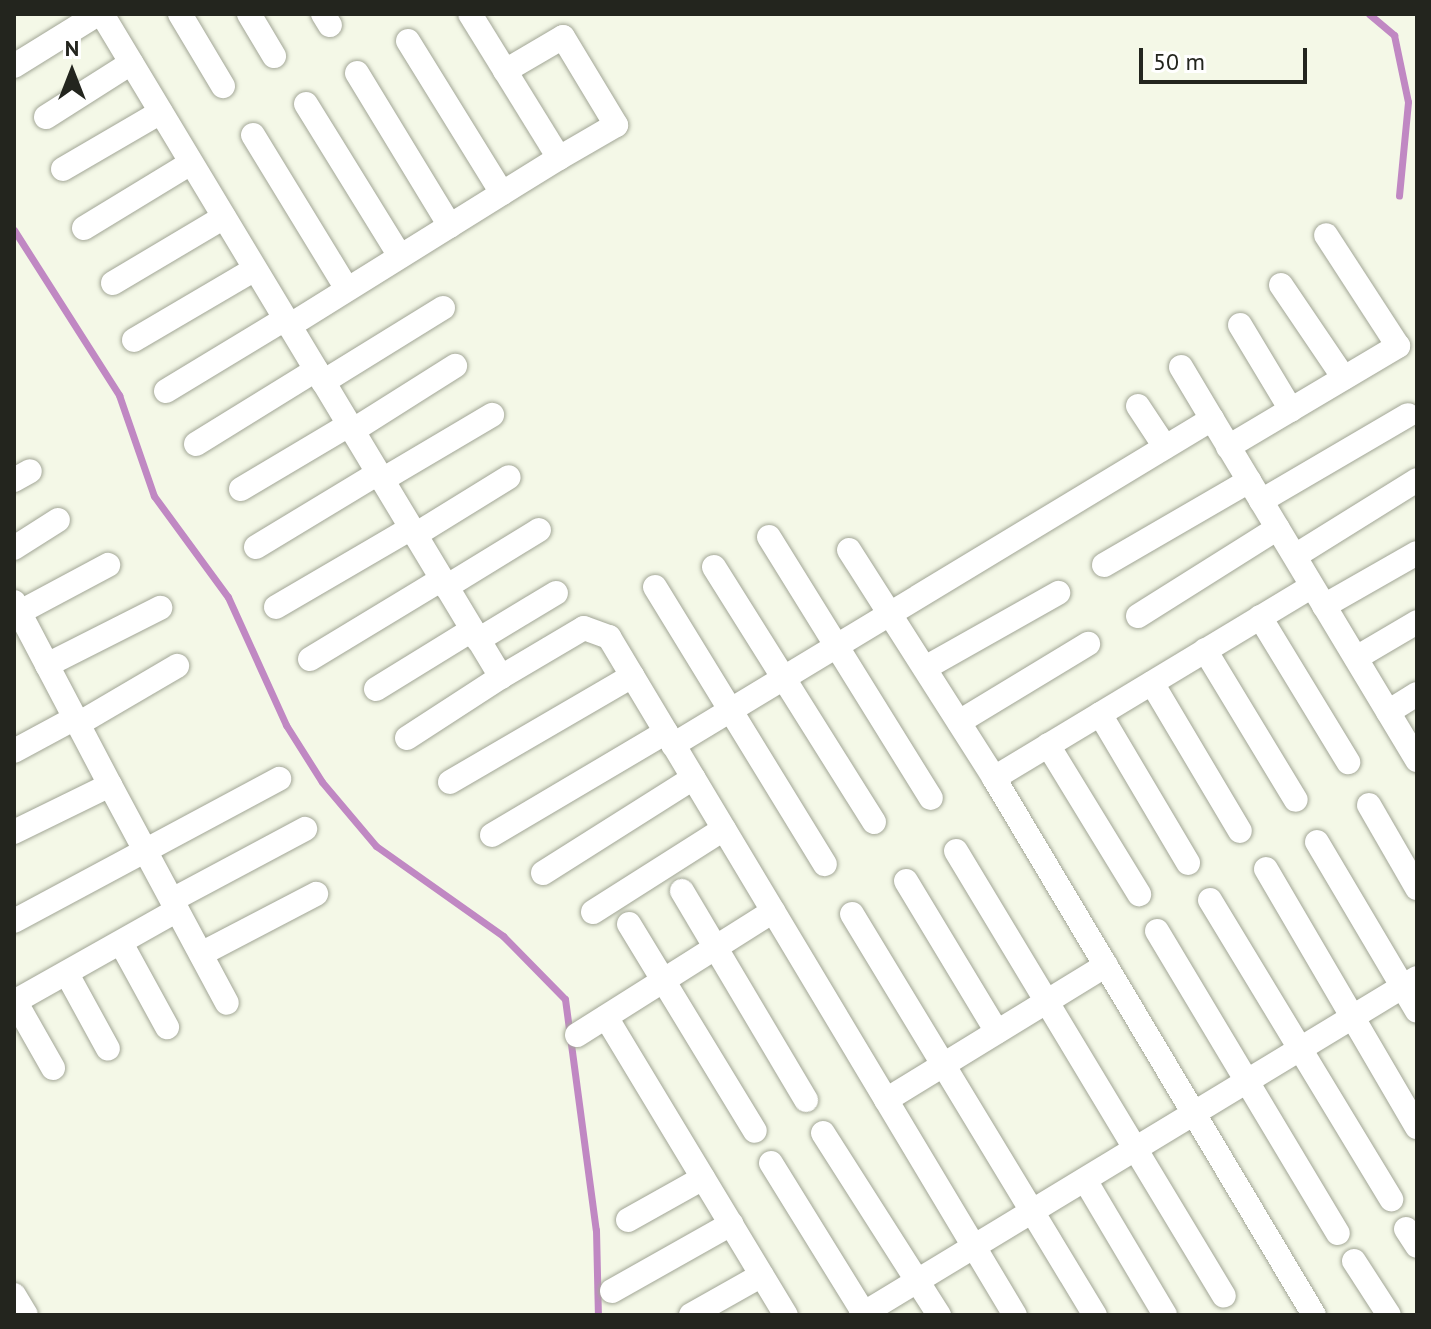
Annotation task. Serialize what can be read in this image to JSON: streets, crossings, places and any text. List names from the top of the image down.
{
  "scale_bar": "50 m",
  "north": "top"
}
